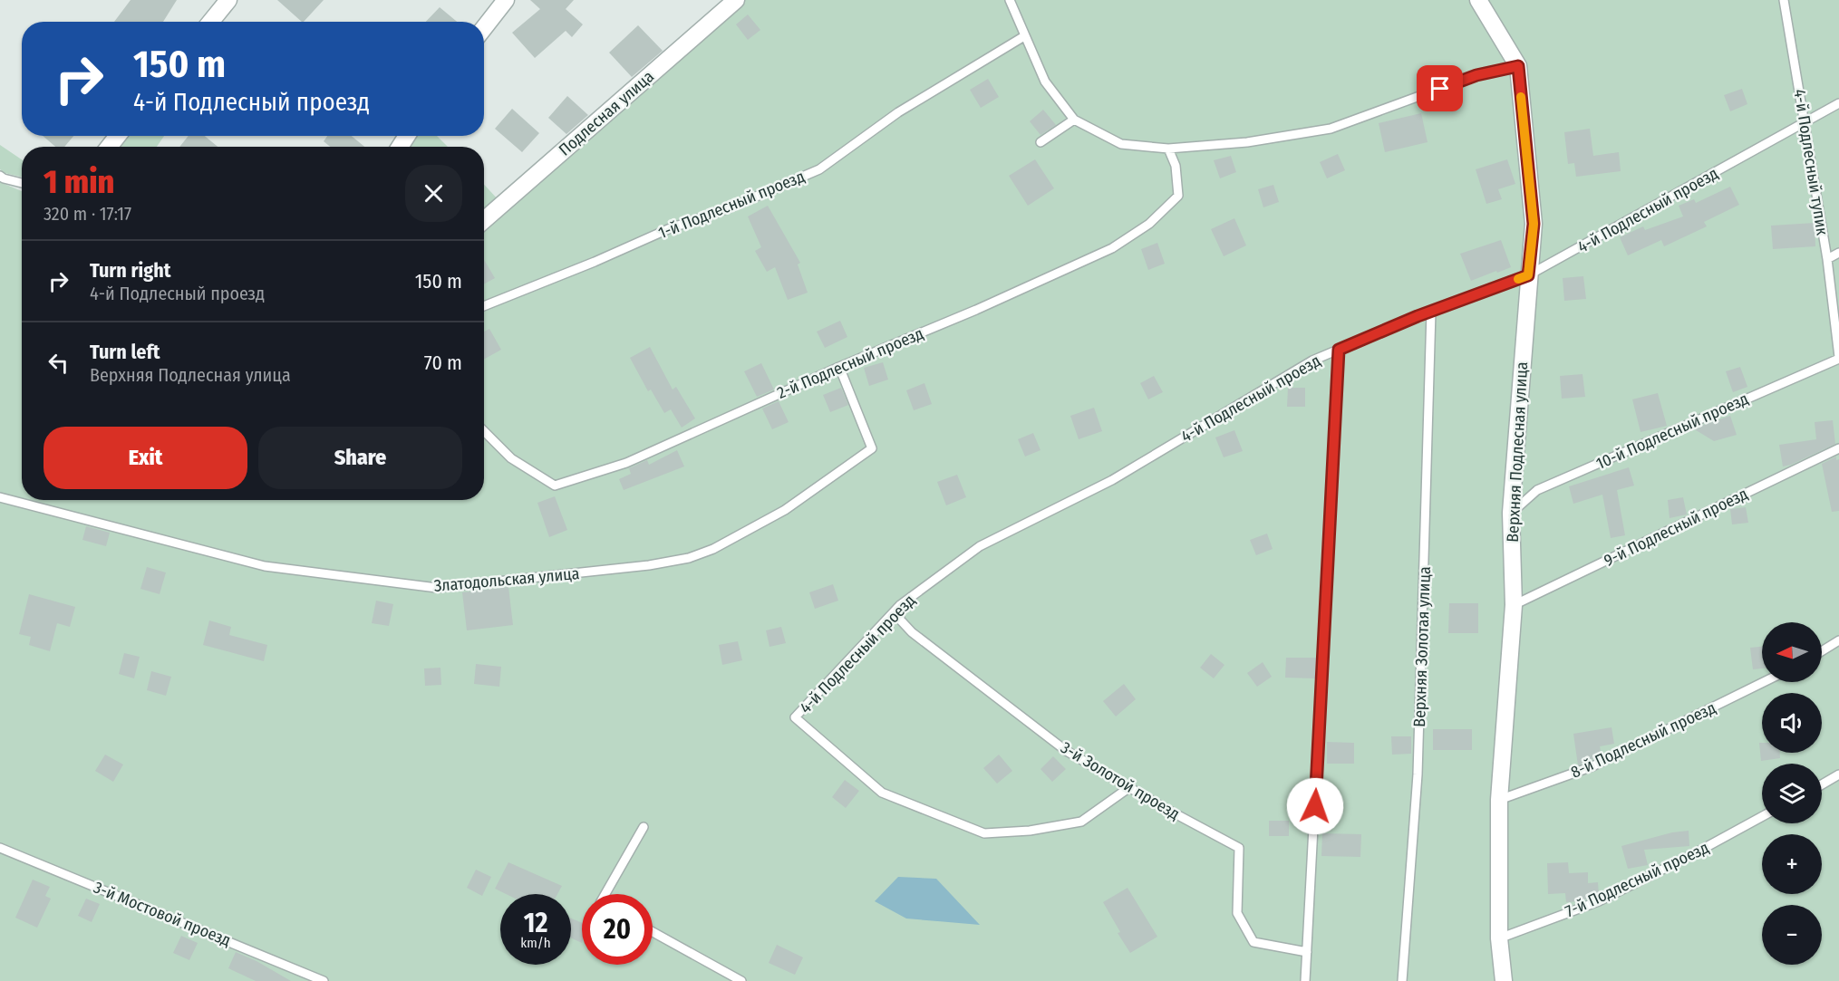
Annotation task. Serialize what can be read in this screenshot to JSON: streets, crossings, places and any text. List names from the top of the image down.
{
  "streets": {
    "street": ["Подлесная улица", "Верхняя Подлесная улица"],
    "lane": [
      "4-й Подлесный тупик",
      "1-й Подлесный проезд",
      "4-й Подлесный проезд",
      "2-й Подлесный проезд",
      "10-й Подлесный проезд",
      "9-й Подлесный проезд",
      "Златодольская улица",
      "Верхняя Золотая улица",
      "8-й Подлесный проезд",
      "3-й Золотой проезд",
      "7-й Подлесный проезд",
      "3-й Мостовой проезд"
    ]
  },
  "crossings": [
    ["4-й Подлесный тупик", "4-й Подлесный проезд"],
    ["4-й Подлесный тупик", "10-й Подлесный проезд"],
    ["4-й Подлесный проезд", "Верхняя Подлесная улица"],
    ["4-й Подлесный проезд", "Верхняя Золотая улица"],
    ["4-й Подлесный проезд", "3-й Золотой проезд"],
    ["2-й Подлесный проезд", "Златодольская улица"],
    ["10-й Подлесный проезд", "Верхняя Подлесная улица"],
    ["Верхняя Подлесная улица", "9-й Подлесный проезд"],
    ["Верхняя Подлесная улица", "8-й Подлесный проезд"],
    ["Верхняя Подлесная улица", "7-й Подлесный проезд"]
  ],
  "north": "left",
  "page": {
    "turn": ["150 m", "4-й Подлесный проезд"],
    "heading": ["1 min", "320 m · 17:17"],
    "list": [
      {
        "name": "Turn right",
        "note": "4-й Подлесный проезд",
        "value": "150 m"
      },
      {
        "name": "Turn left",
        "note": "Верхняя Подлесная улица",
        "value": "70 m"
      }
    ],
    "buttons": ["Exit", "Share"],
    "map_buttons": ["+", "−"],
    "speed": "12 km/h",
    "limit": "20"
  }
}
